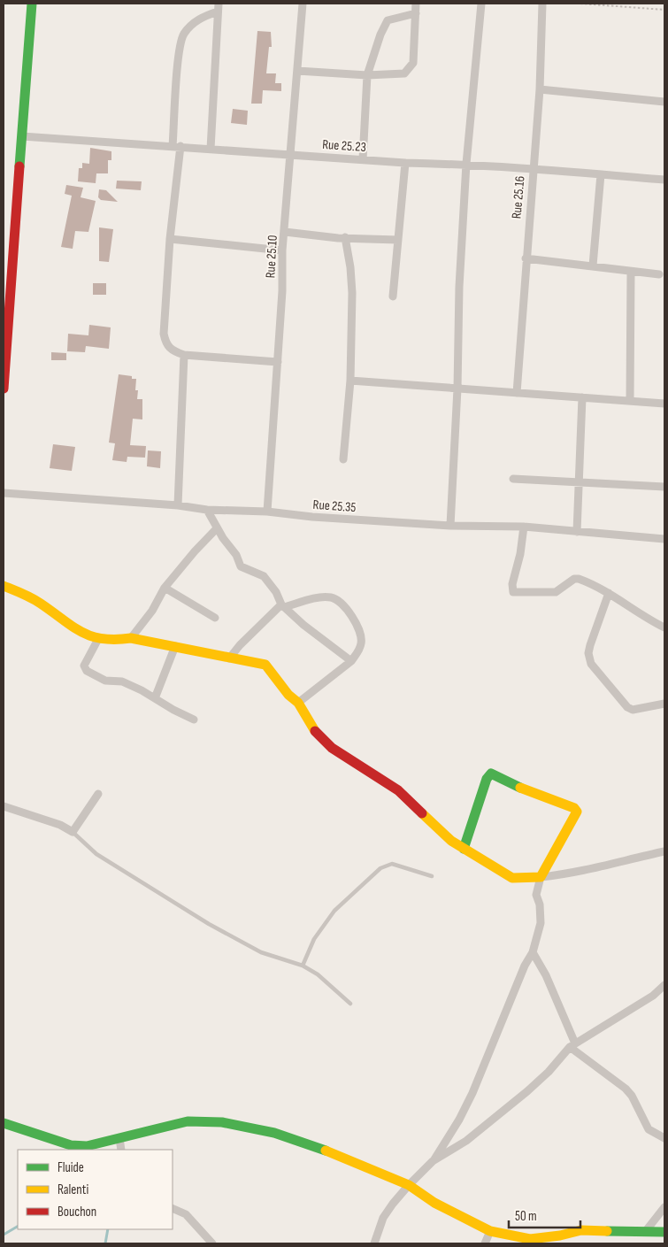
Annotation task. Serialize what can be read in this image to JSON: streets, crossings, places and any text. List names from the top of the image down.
{
  "streets": {
    "street": [
      "Rue 25.23",
      "Rue 25.16",
      "Rue 25.10",
      "Rue 25.35"
    ]
  },
  "crossings": [
    ["Rue 25.23", "Rue 25.16"],
    ["Rue 25.23", "Rue 25.10"],
    ["Rue 25.10", "Rue 25.35"]
  ],
  "legend": ["Fluide", "Ralenti", "Bouchon"],
  "scale_bar": "50 m"
}
